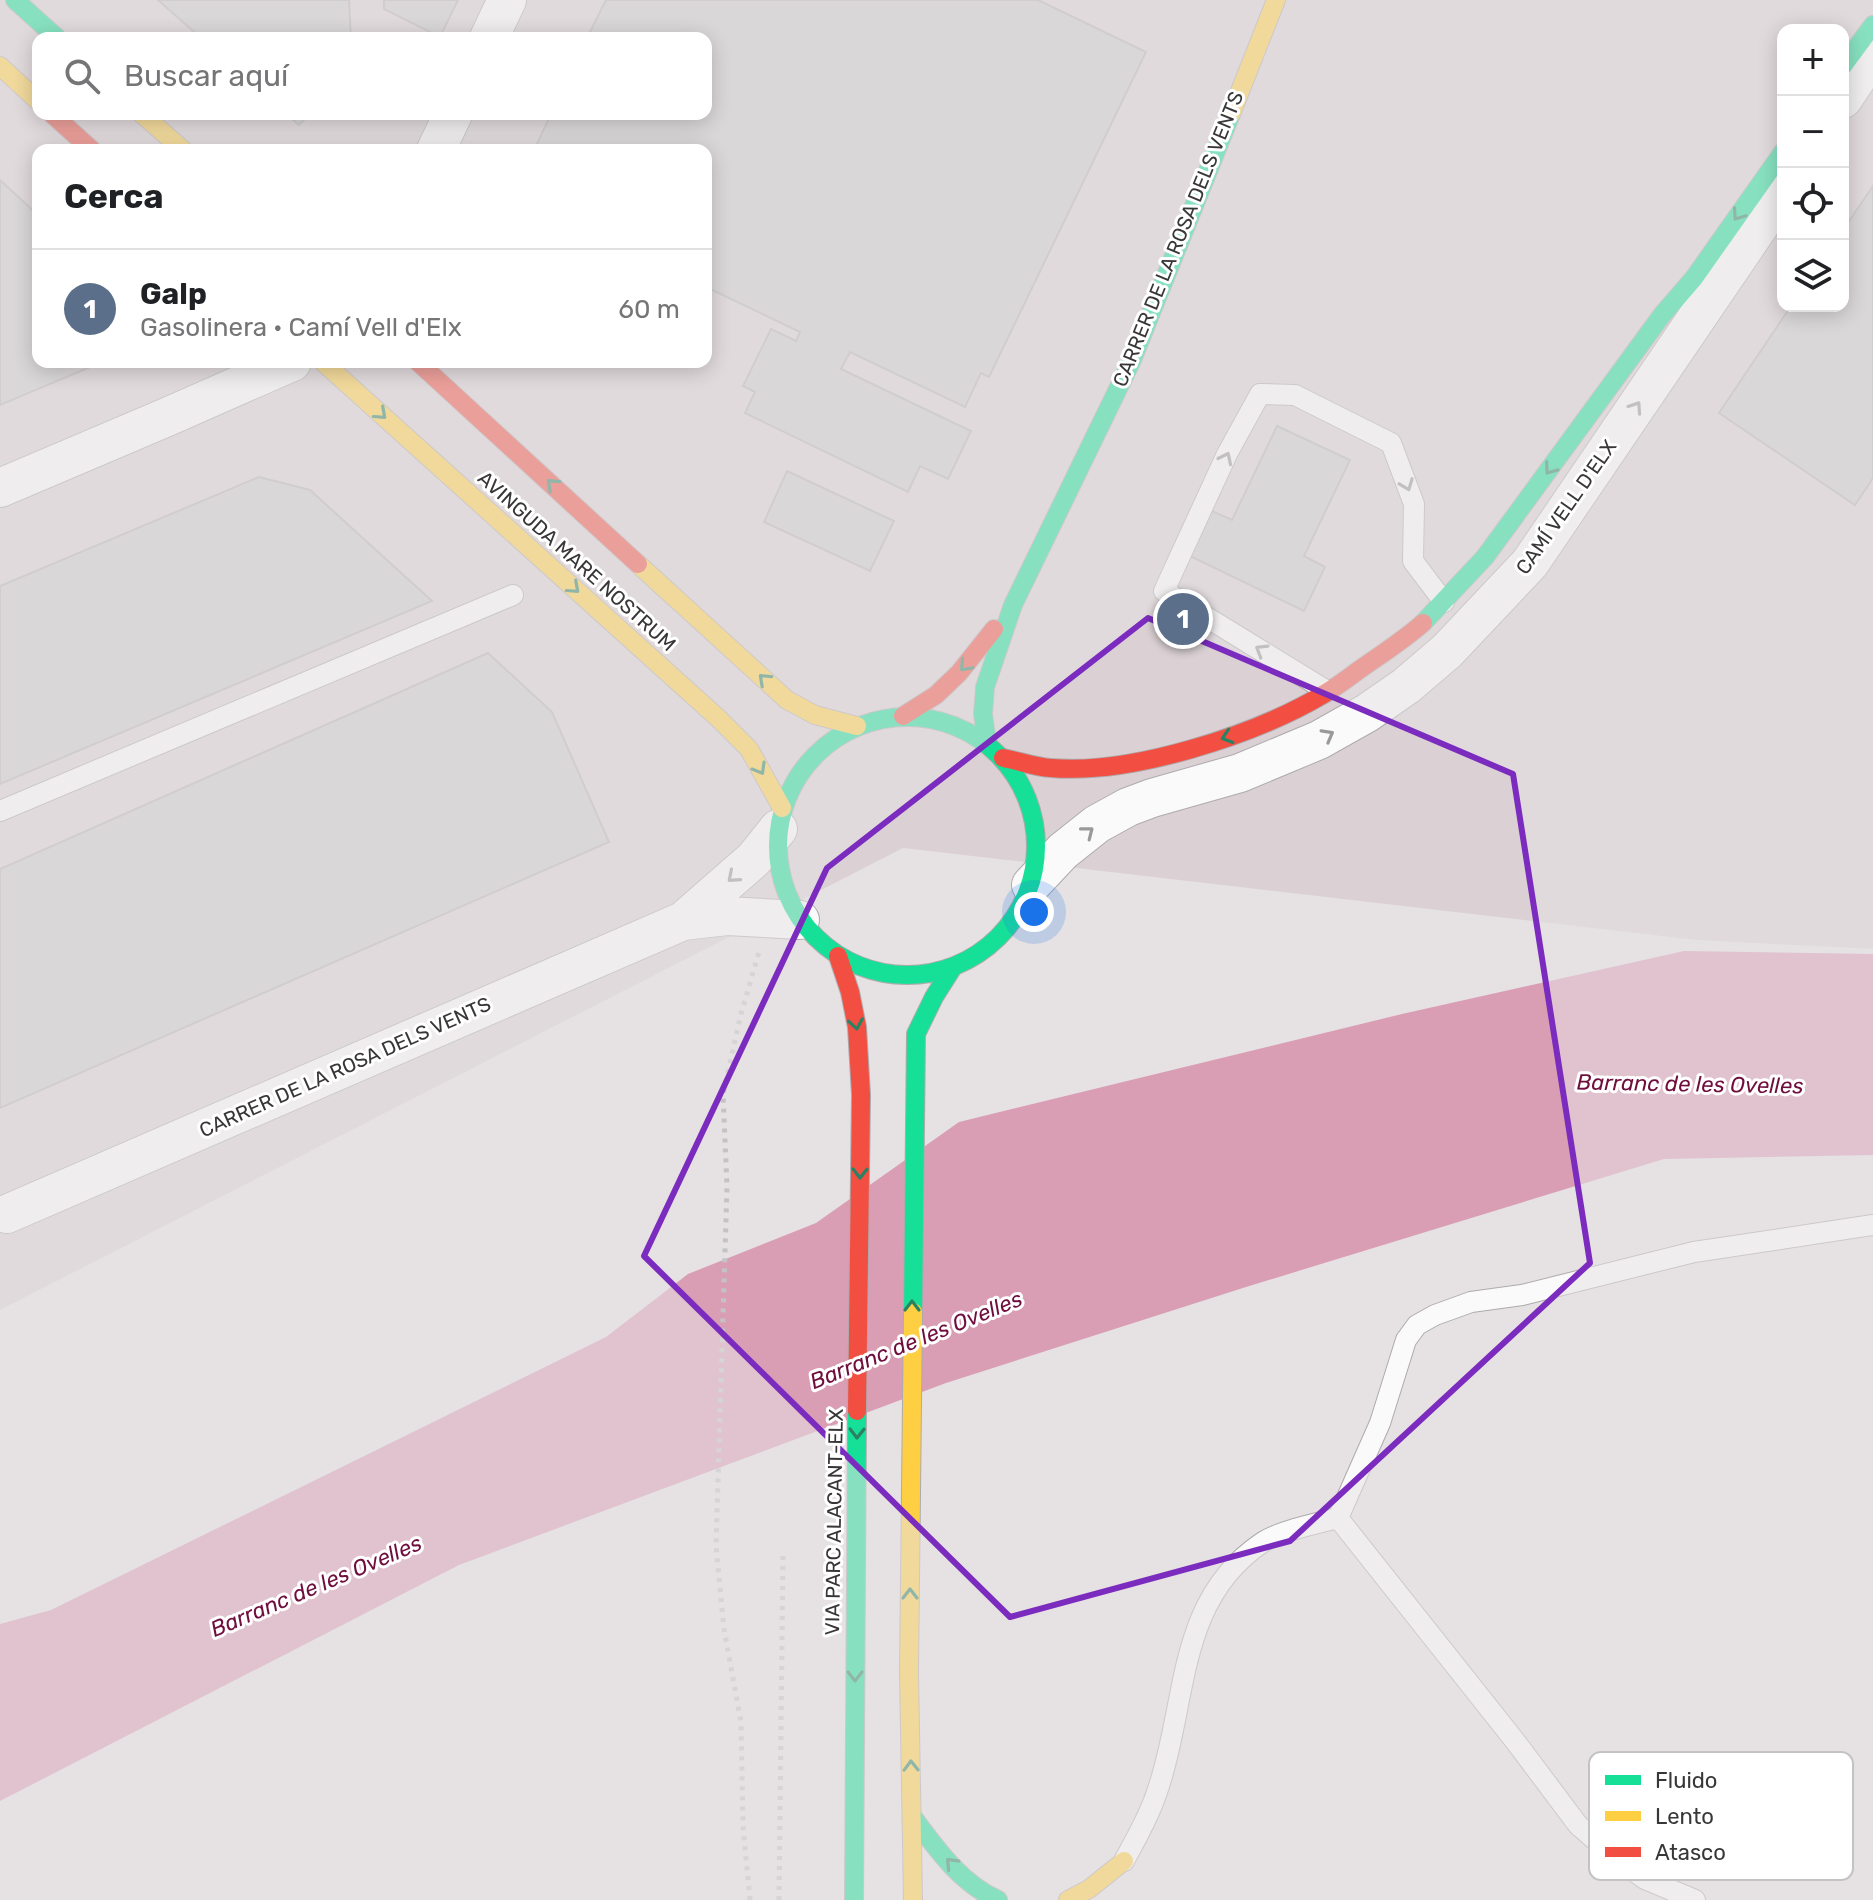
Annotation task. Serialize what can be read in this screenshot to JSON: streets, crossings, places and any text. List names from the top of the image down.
{
  "streets": {
    "main road": [
      "CARRER DE LA ROSA DELS VENTS",
      "CAMÍ VELL D'ELX",
      "AVINGUDA MARE NOSTRUM",
      "VIA PARC ALACANT-ELX"
    ]
  },
  "crossings": [
    ["CARRER DE LA ROSA DELS VENTS", "CAMÍ VELL D'ELX"],
    ["CARRER DE LA ROSA DELS VENTS", "AVINGUDA MARE NOSTRUM"],
    ["CARRER DE LA ROSA DELS VENTS", "VIA PARC ALACANT-ELX"],
    ["CAMÍ VELL D'ELX", "AVINGUDA MARE NOSTRUM"],
    ["CAMÍ VELL D'ELX", "VIA PARC ALACANT-ELX"],
    ["AVINGUDA MARE NOSTRUM", "VIA PARC ALACANT-ELX"]
  ],
  "water": ["Barranc de les Ovelles"],
  "legend": ["Fluido", "Lento", "Atasco"],
  "page": {
    "map_buttons": ["+", "−"],
    "search": "Buscar aquí",
    "heading": "Cerca",
    "list": [
      {
        "mark": "1",
        "name": "Galp",
        "note": "Gasolinera · Camí Vell d'Elx",
        "value": "60 m"
      }
    ],
    "pins": "1"
  }
}
